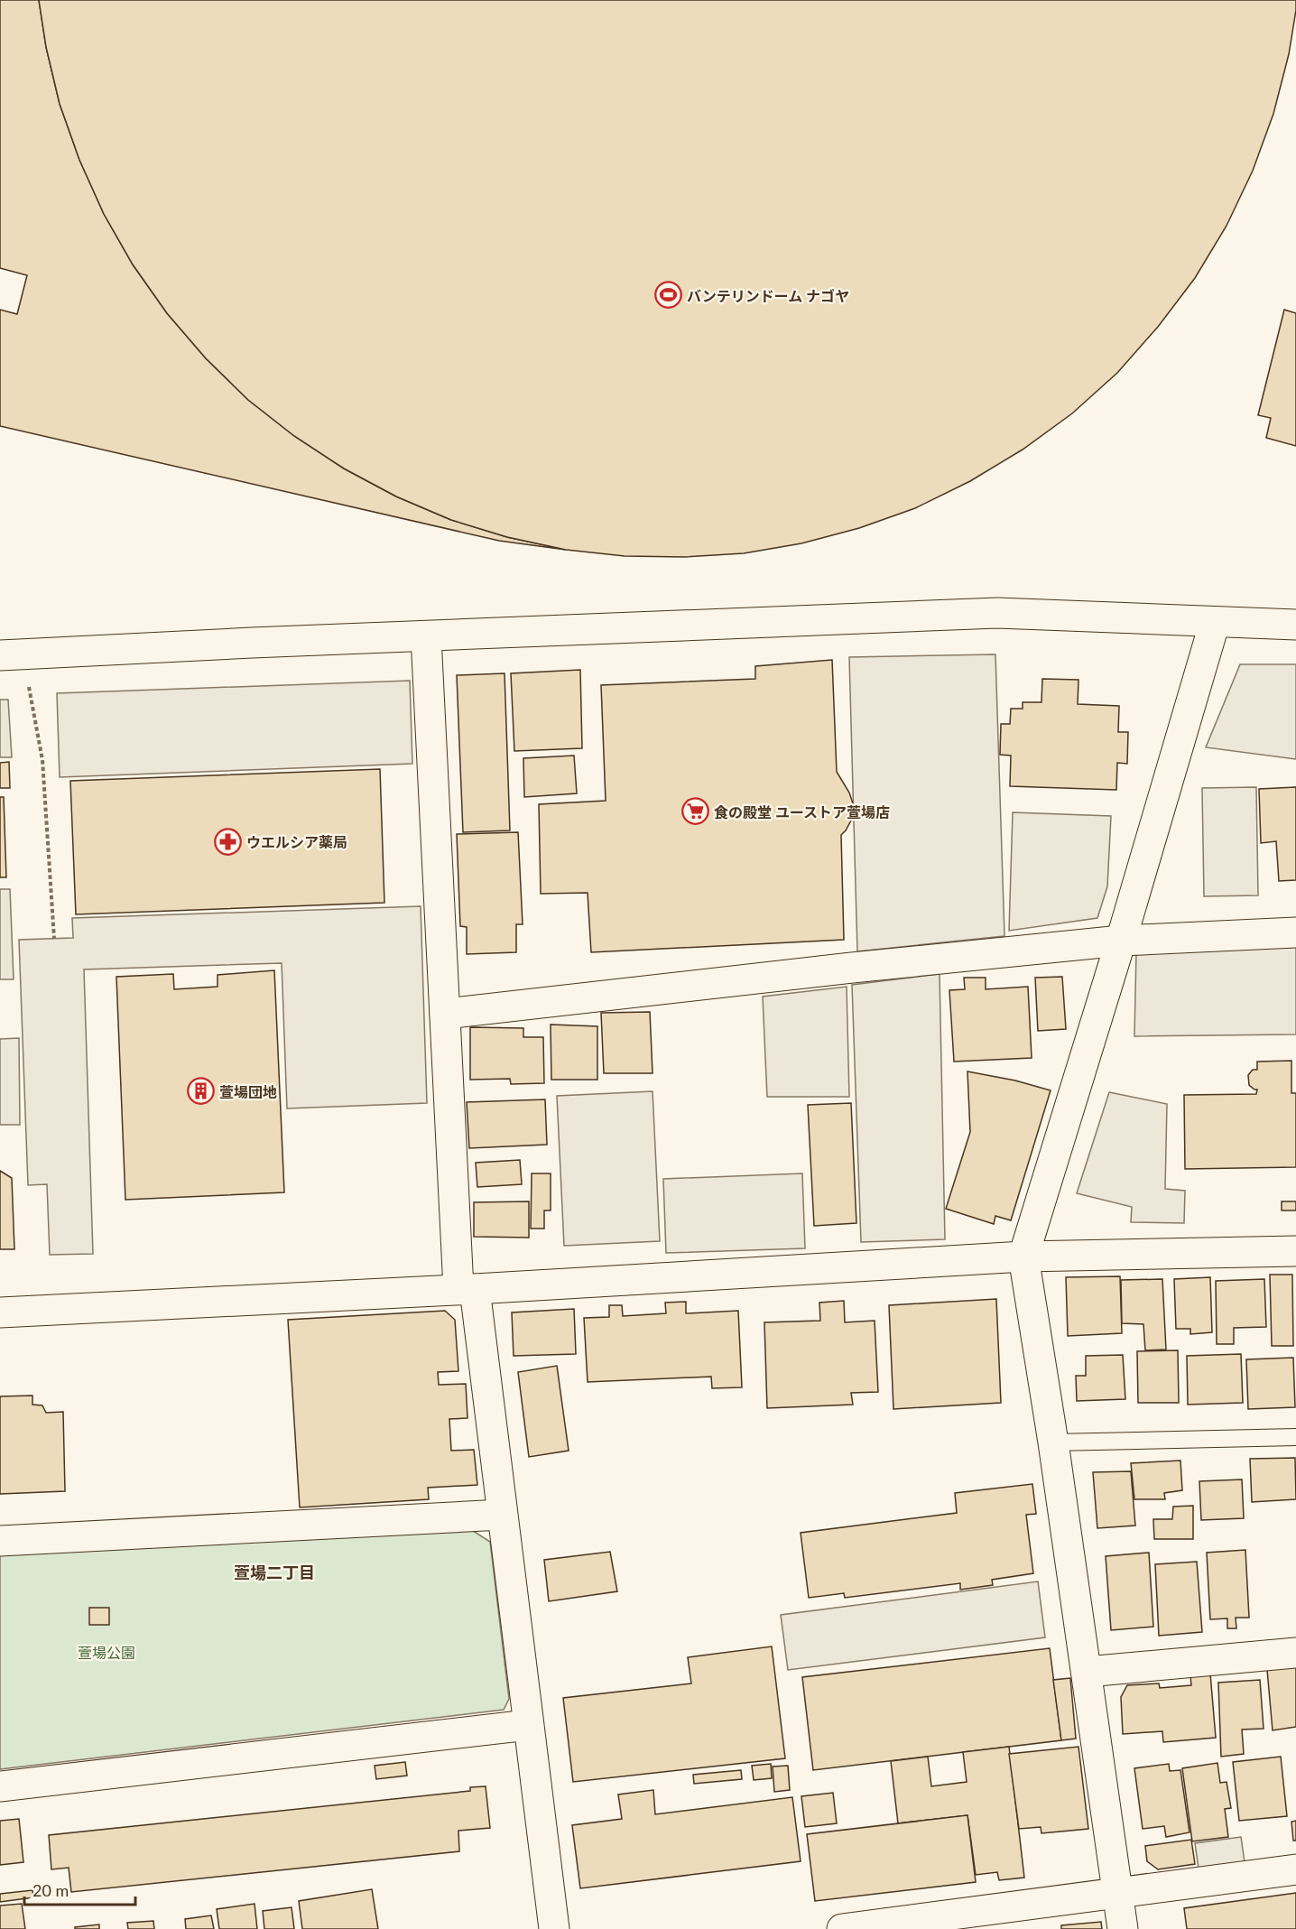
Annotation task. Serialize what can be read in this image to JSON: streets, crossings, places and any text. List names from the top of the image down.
{
  "districts": ["萱場二丁目"],
  "parks": ["萱場公園"],
  "places": {
    "sports": ["バンテリンドーム ナゴヤ"],
    "supermarket": ["食の殿堂 ユーストア萱場店"],
    "pharmacy": ["ウエルシア薬局"],
    "building": ["萱場団地"]
  },
  "scale_bar": "20 m"
}
